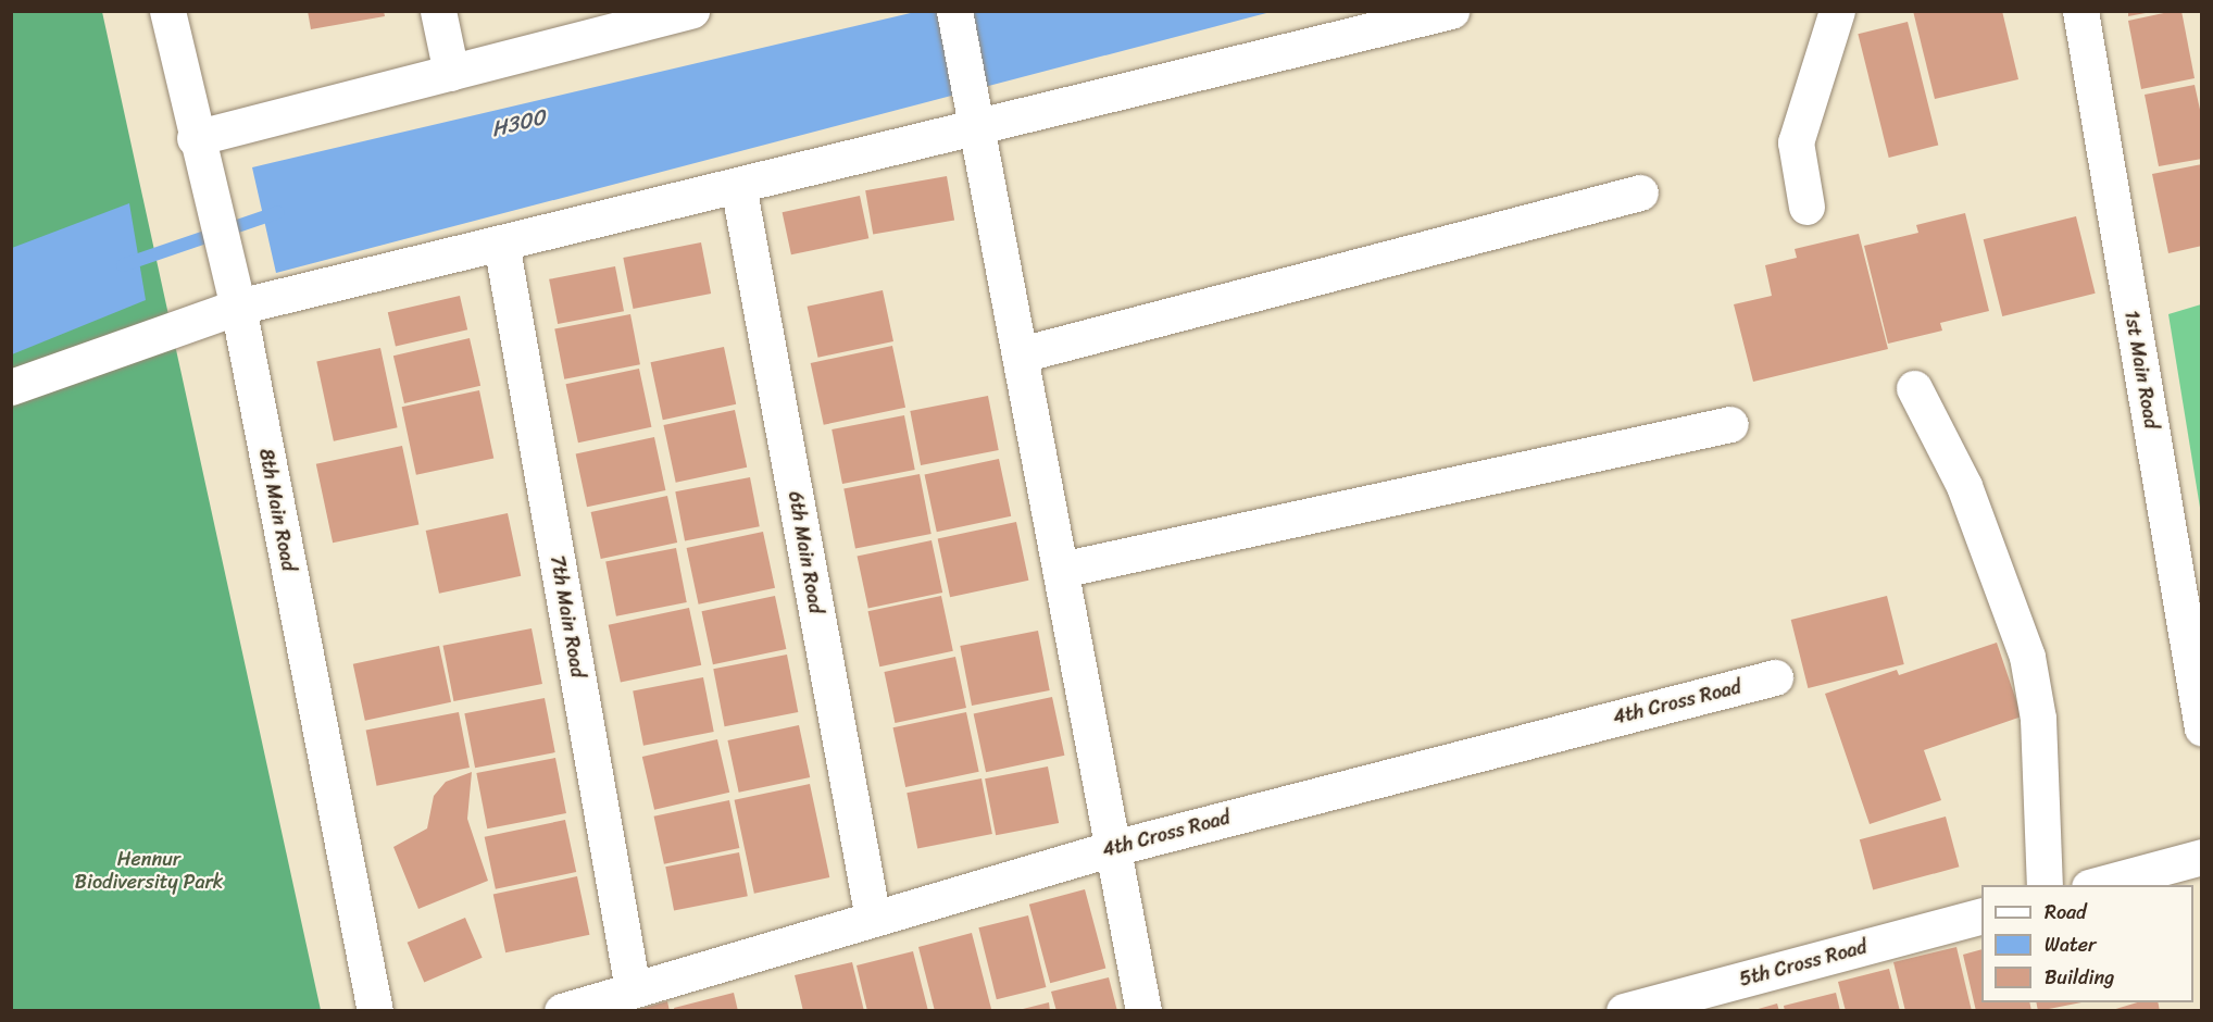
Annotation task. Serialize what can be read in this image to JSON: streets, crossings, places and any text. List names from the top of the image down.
{
  "streets": {
    "street": [
      "1st Main Road",
      "8th Main Road",
      "6th Main Road",
      "7th Main Road",
      "4th Cross Road",
      "5th Cross Road"
    ]
  },
  "crossings": [
    ["6th Main Road", "4th Cross Road"],
    ["7th Main Road", "4th Cross Road"]
  ],
  "water": ["H300"],
  "parks": ["Hennur Biodiversity Park"],
  "legend": ["Road", "Water", "Building"]
}
